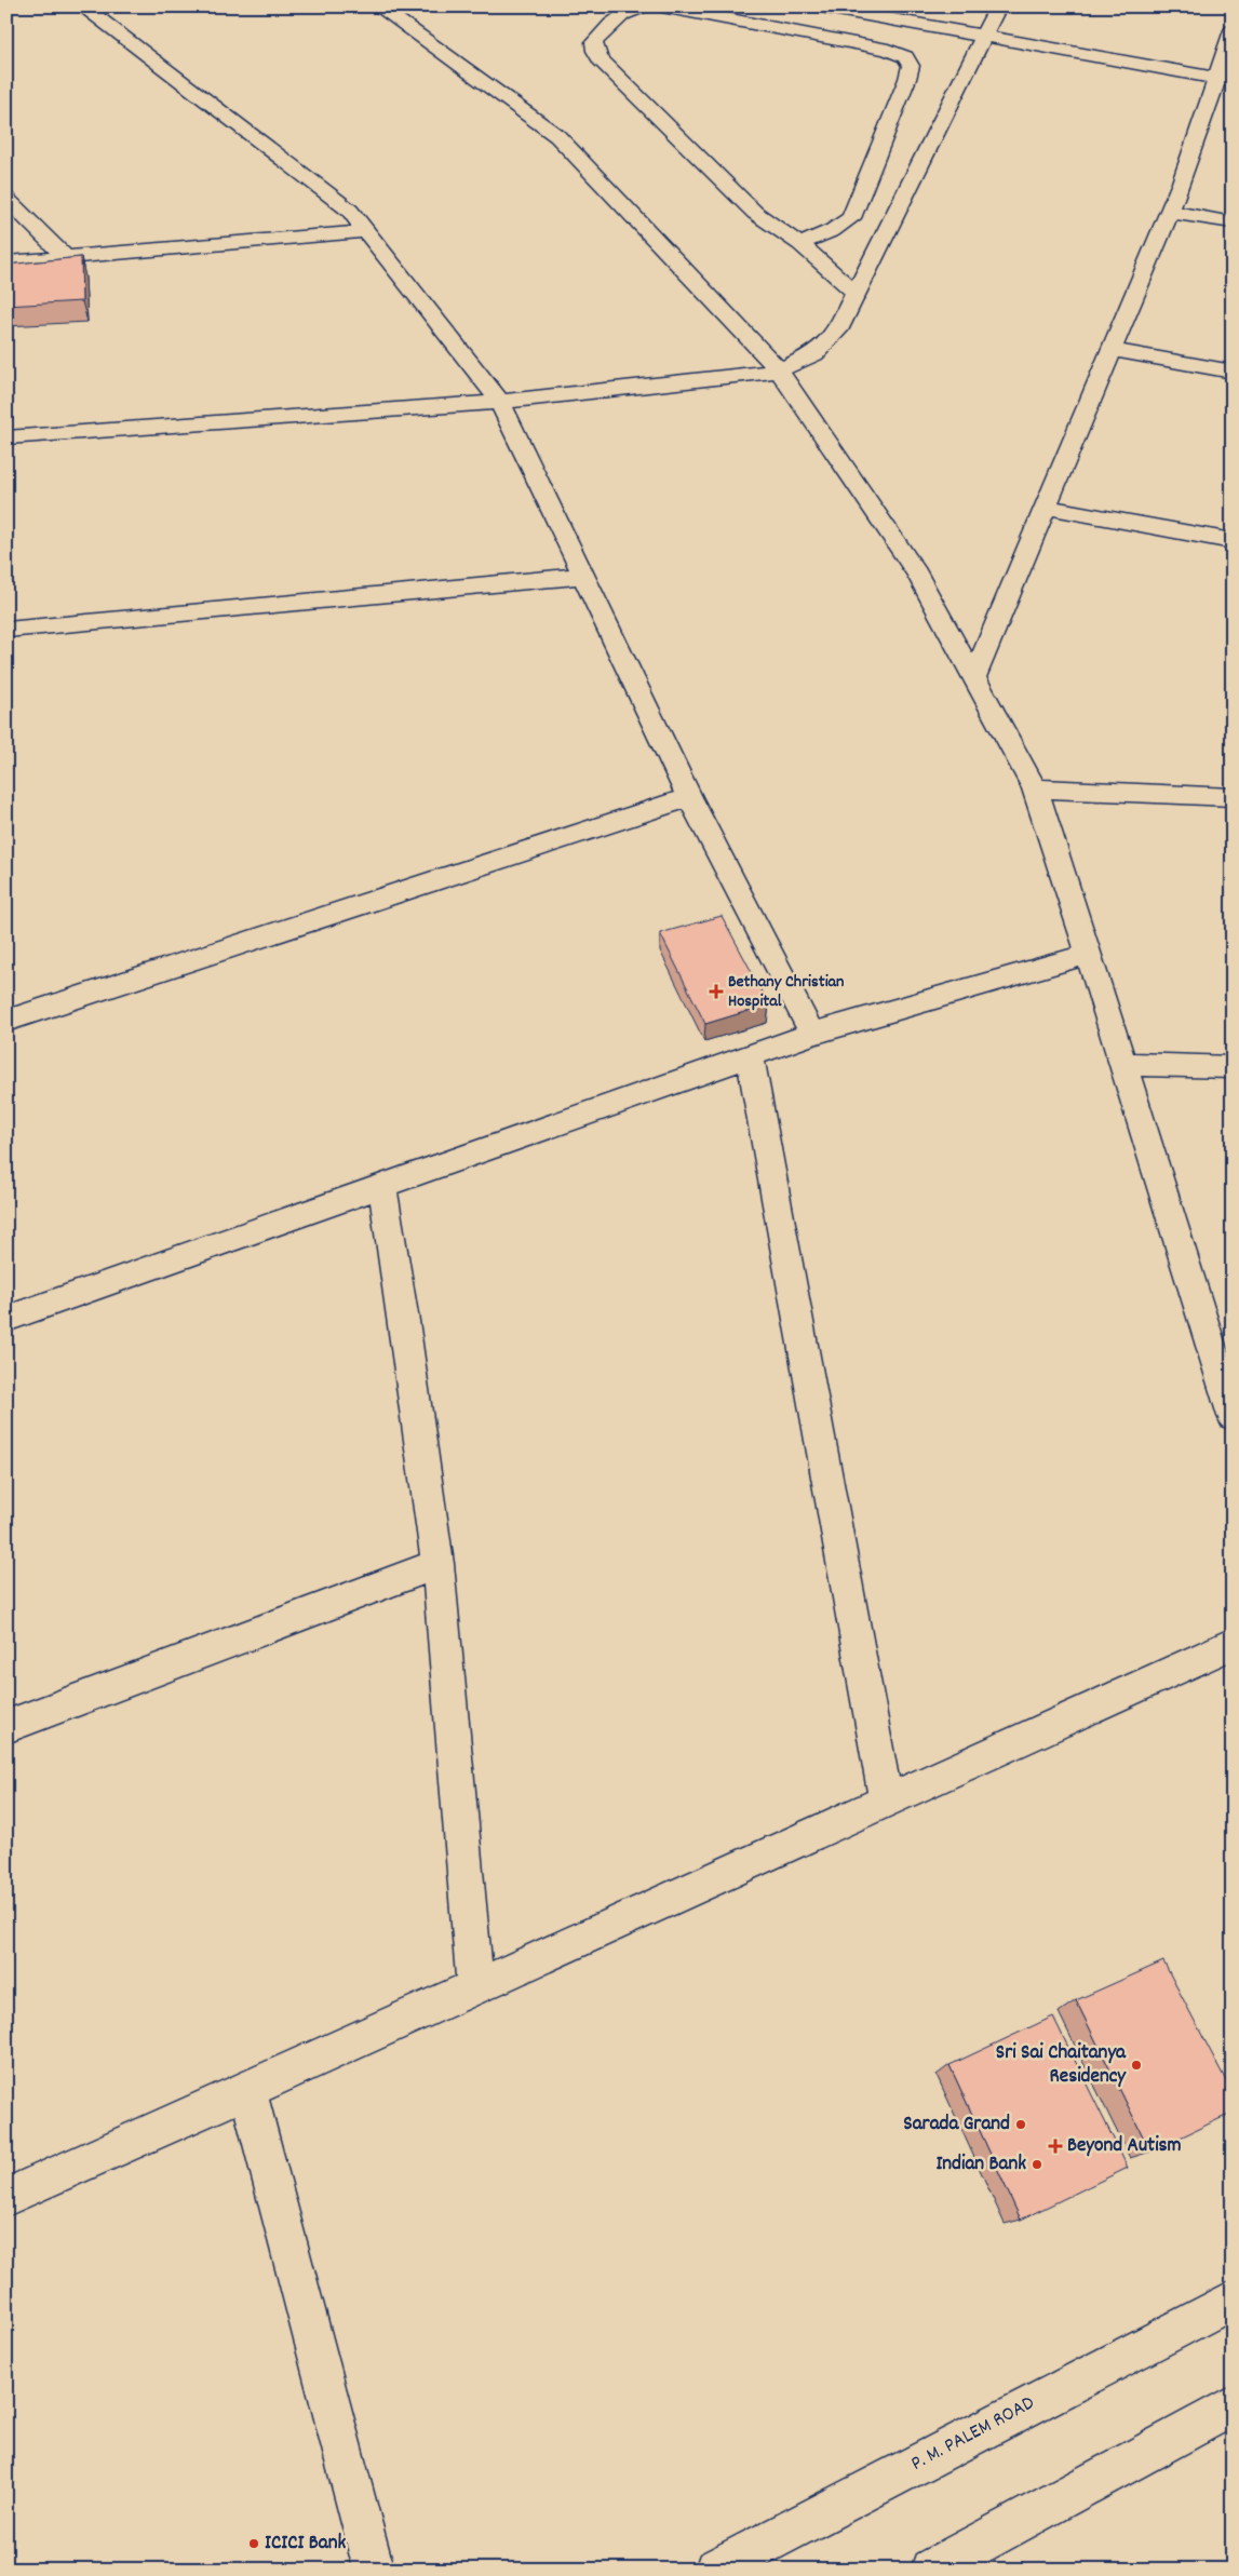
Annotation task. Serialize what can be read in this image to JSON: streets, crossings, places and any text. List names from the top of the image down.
{
  "streets": {
    "street": ["P. M. PALEM ROAD"]
  },
  "places": {
    "health": ["Bethany Christian Hospital", "Beyond Autism"],
    "other": [
      "Sri Sai Chaitanya Residency",
      "Sarada Grand",
      "Indian Bank",
      "ICICI Bank"
    ]
  }
}
